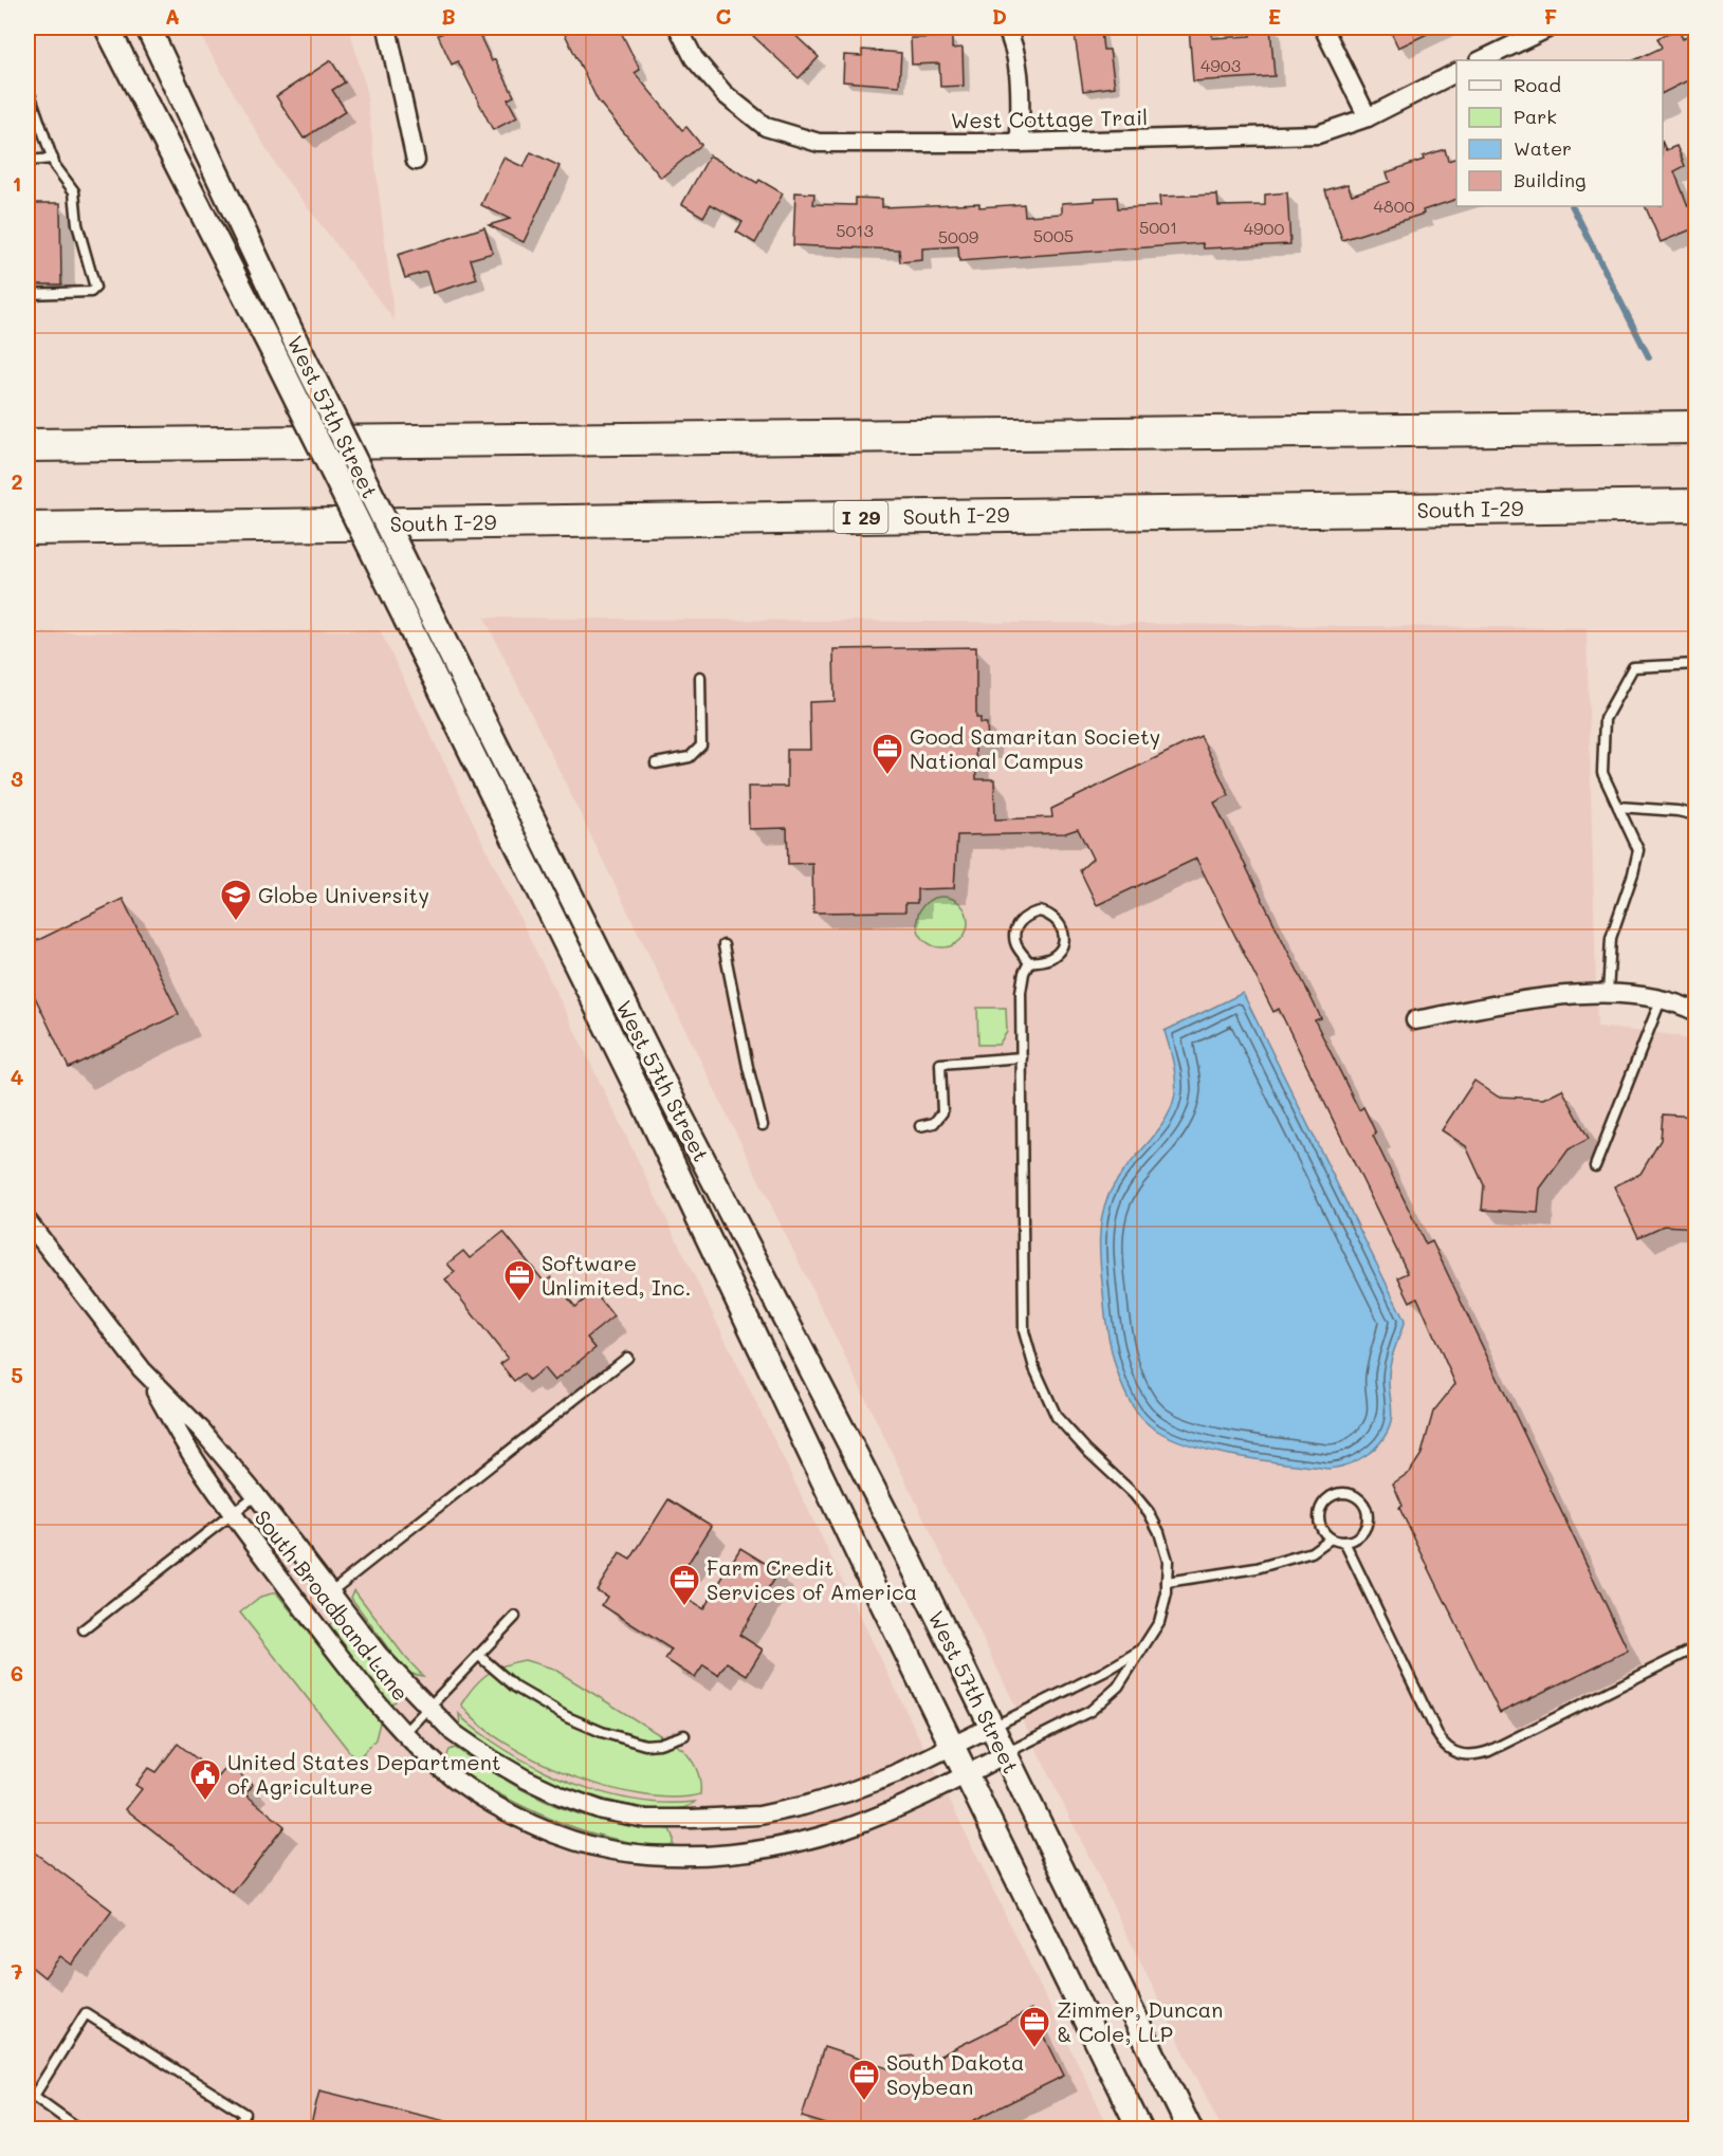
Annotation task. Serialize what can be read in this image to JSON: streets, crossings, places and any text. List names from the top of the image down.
{
  "streets": {
    "highway": ["South I-29", "I 29"],
    "main road": ["West 57th Street"],
    "street": ["West Cottage Trail", "South Broadband Lane"]
  },
  "crossings": [
    ["West 57th Street", "South Broadband Lane"]
  ],
  "places": {
    "office": [
      "Good Samaritan Society National Campus",
      "Software Unlimited, Inc.",
      "Farm Credit Services of America",
      "Zimmer, Duncan & Cole, LLP",
      "South Dakota Soybean"
    ],
    "school or university": ["Globe University"],
    "public building": ["United States Department of Agriculture"]
  },
  "house_numbers": [
    "4903",
    "4800",
    "5001",
    "4900",
    "5013",
    "5005",
    "5009"
  ],
  "legend": [
    "Road",
    "Park",
    "Water",
    "Building"
  ],
  "grid": {
    "columns": [
      "A",
      "B",
      "C",
      "D",
      "E",
      "F"
    ],
    "rows": [
      "1",
      "2",
      "3",
      "4",
      "5",
      "6",
      "7"
    ]
  }
}
